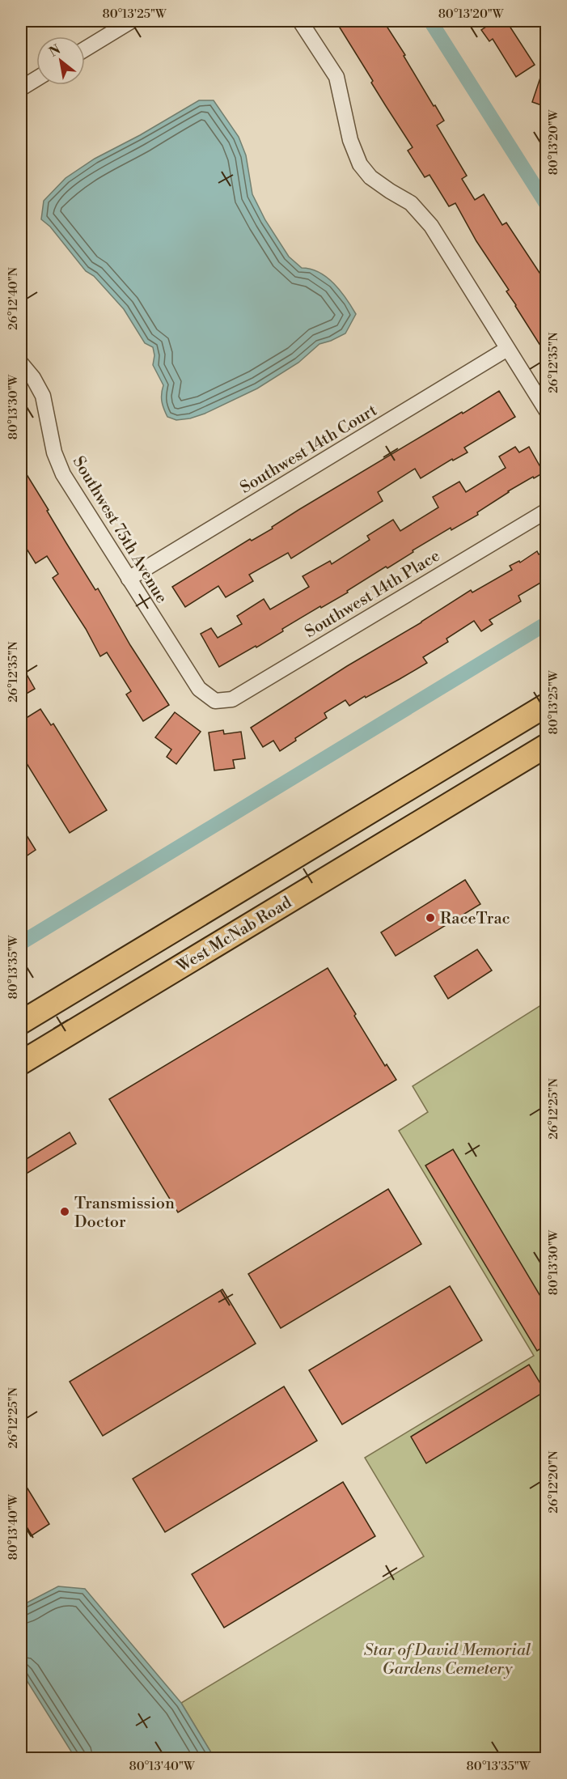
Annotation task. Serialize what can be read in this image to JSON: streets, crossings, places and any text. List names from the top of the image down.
{
  "streets": {
    "main road": ["West McNab Road"],
    "street": ["Southwest 14th Court", "Southwest 75th Avenue", "Southwest 14th Place"]
  },
  "crossings": [
    ["Southwest 14th Court", "Southwest 75th Avenue"],
    ["Southwest 75th Avenue", "Southwest 14th Place"]
  ],
  "parks": ["Star of David Memorial Gardens Cemetery"],
  "places": ["RaceTrac", "Transmission Doctor"],
  "north": "top left",
  "coordinates": [
    "80°13'25\"W",
    "80°13'20\"W",
    "26°12'40\"N",
    "26°12'35\"N",
    "80°13'30\"W",
    "80°13'35\"W",
    "26°12'25\"N",
    "26°12'20\"N",
    "80°13'40\"W"
  ]
}
